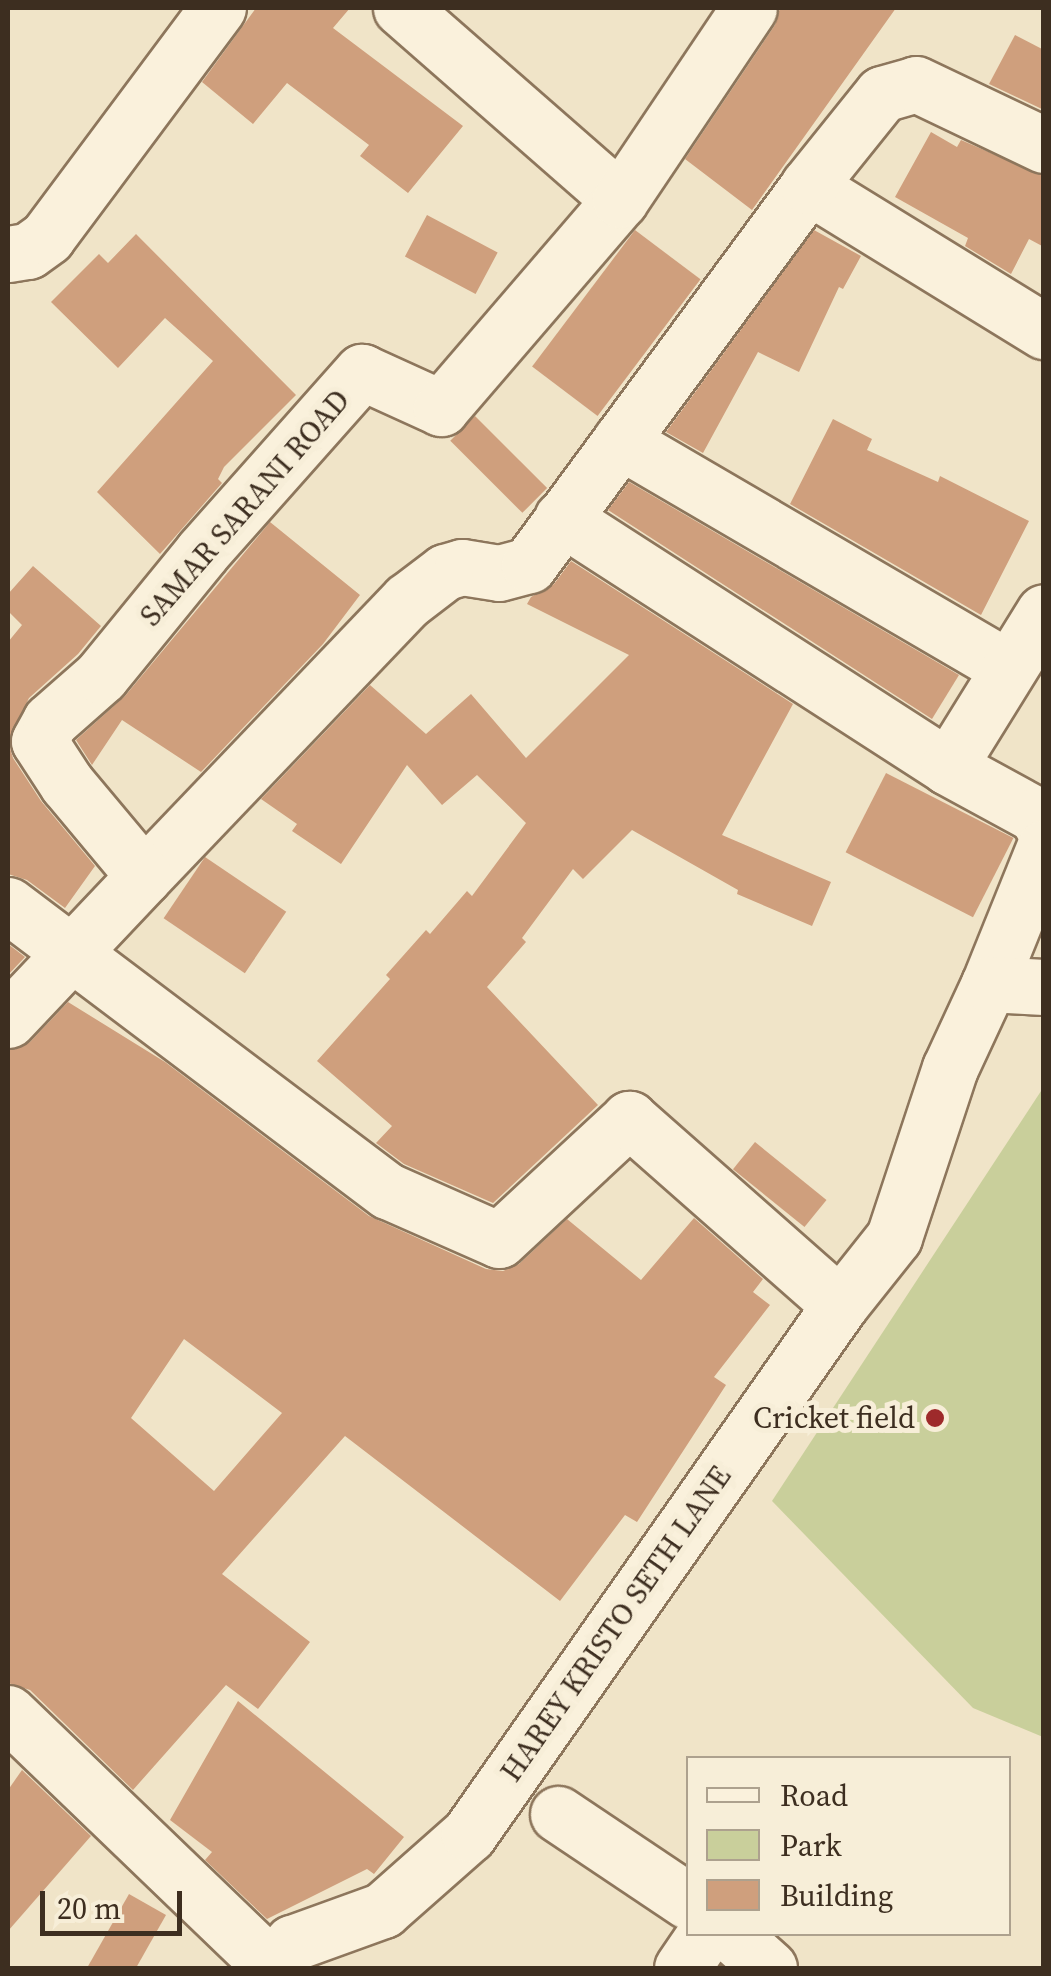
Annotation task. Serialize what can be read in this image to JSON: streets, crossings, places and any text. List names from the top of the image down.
{
  "streets": {
    "street": ["SAMAR SARANI ROAD", "HAREY KRISTO SETH LANE"]
  },
  "places": ["Cricket field"],
  "legend": ["Road", "Park", "Building"],
  "scale_bar": "20 m"
}
